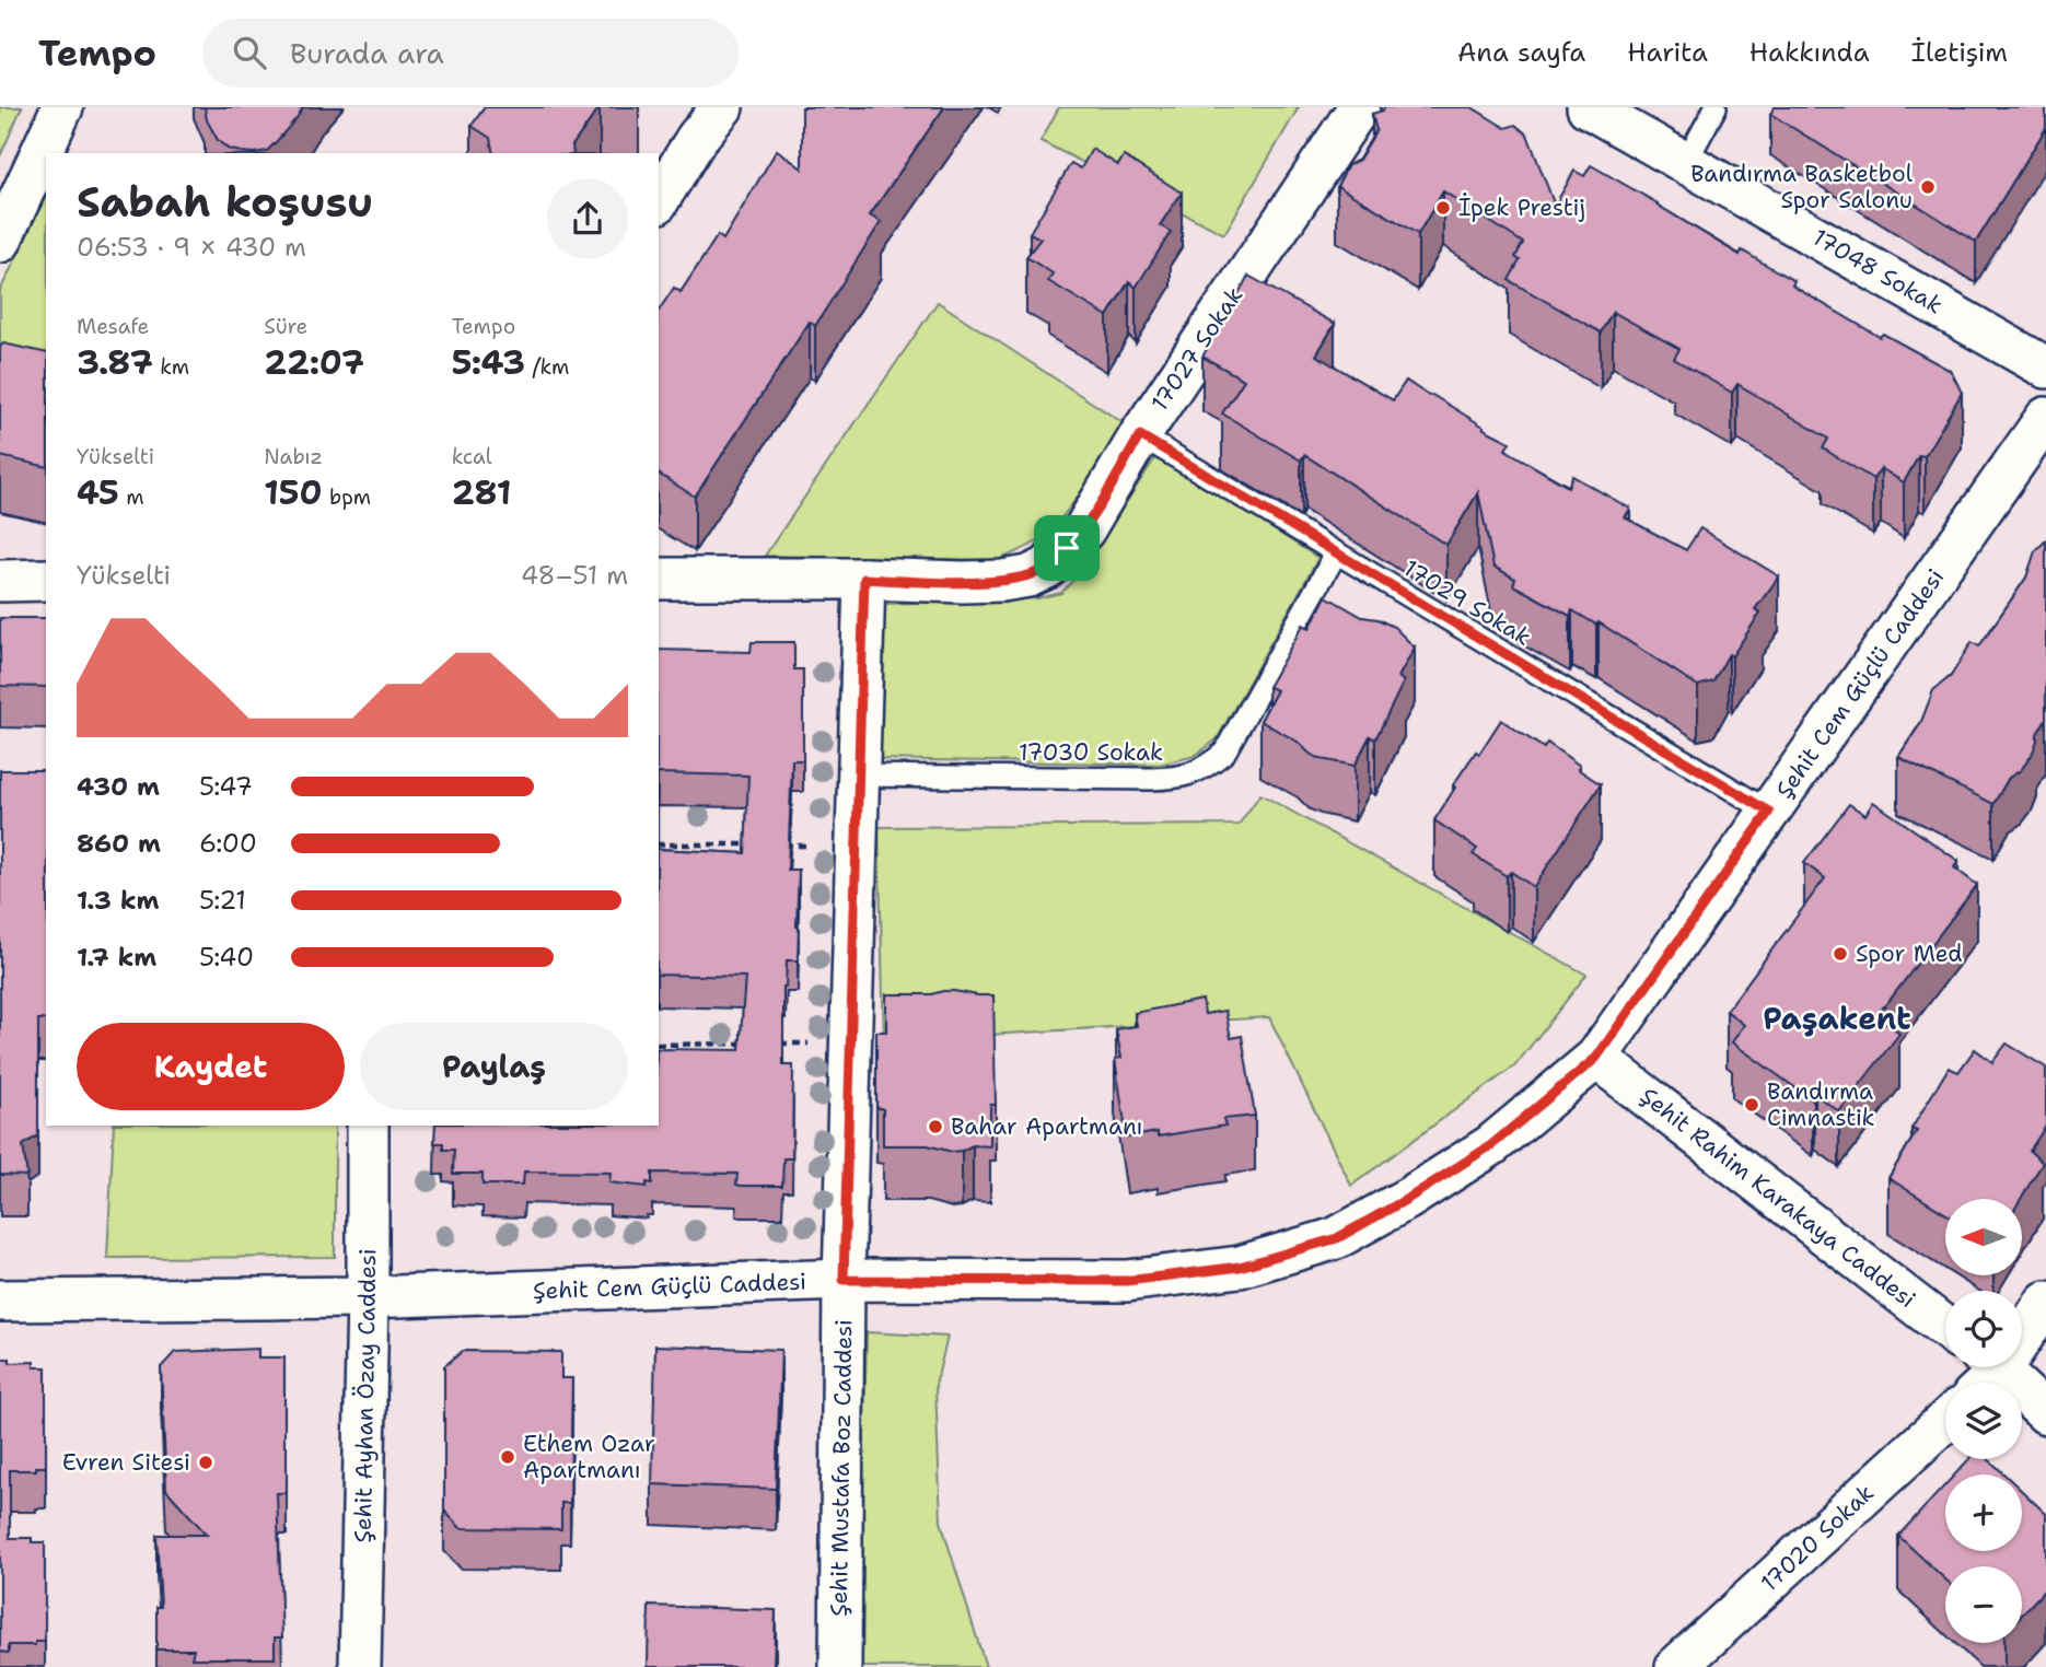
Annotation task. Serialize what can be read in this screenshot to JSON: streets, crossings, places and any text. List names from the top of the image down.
{
  "streets": {
    "street": [
      "17048 Sokak",
      "17027 Sokak",
      "Şehit Cem Güçlü Caddesi",
      "Şehit Rahim Karakaya Caddesi",
      "Şehit Ayhan Özay Caddesi",
      "Şehit Mustafa Boz Caddesi",
      "17020 Sokak"
    ],
    "lane": ["17029 Sokak", "17030 Sokak"]
  },
  "crossings": [
    ["17027 Sokak", "17029 Sokak"],
    ["17027 Sokak", "Şehit Mustafa Boz Caddesi"],
    ["17029 Sokak", "Şehit Cem Güçlü Caddesi"],
    ["17029 Sokak", "17030 Sokak"],
    ["Şehit Cem Güçlü Caddesi", "Şehit Rahim Karakaya Caddesi"],
    ["Şehit Cem Güçlü Caddesi", "Şehit Ayhan Özay Caddesi"],
    ["Şehit Cem Güçlü Caddesi", "Şehit Mustafa Boz Caddesi"],
    ["17030 Sokak", "Şehit Mustafa Boz Caddesi"]
  ],
  "districts": ["Paşakent"],
  "places": [
    "Bandırma Basketbol Spor Salonu",
    "İpek Prestij",
    "Spor Med",
    "Bandırma Cimnastik",
    "Bahar Apartmanı",
    "Ethem Ozar Apartmanı",
    "Evren Sitesi"
  ],
  "north": "left",
  "page": {
    "header": "Tempo",
    "search": "Burada ara",
    "nav": [
      "Ana sayfa",
      "Harita",
      "Hakkında",
      "İletişim"
    ],
    "heading": ["Sabah koşusu", "06:53 · 9 × 430 m"],
    "stats": [
      ["Mesafe", "3.87 km"],
      ["Süre", "22:07"],
      ["Tempo", "5:43 /km"],
      ["Yükselti", "45 m"],
      ["Nabız", "150 bpm"],
      ["kcal", "281"]
    ],
    "chart": ["Yükselti", "48–51 m"],
    "list": [
      {
        "name": "430 m",
        "note": "5:47"
      },
      {
        "name": "860 m",
        "note": "6:00"
      },
      {
        "name": "1.3 km",
        "note": "5:21"
      },
      {
        "name": "1.7 km",
        "note": "5:40"
      }
    ],
    "buttons": ["Kaydet", "Paylaş"],
    "map_buttons": ["+", "−"]
  }
}
